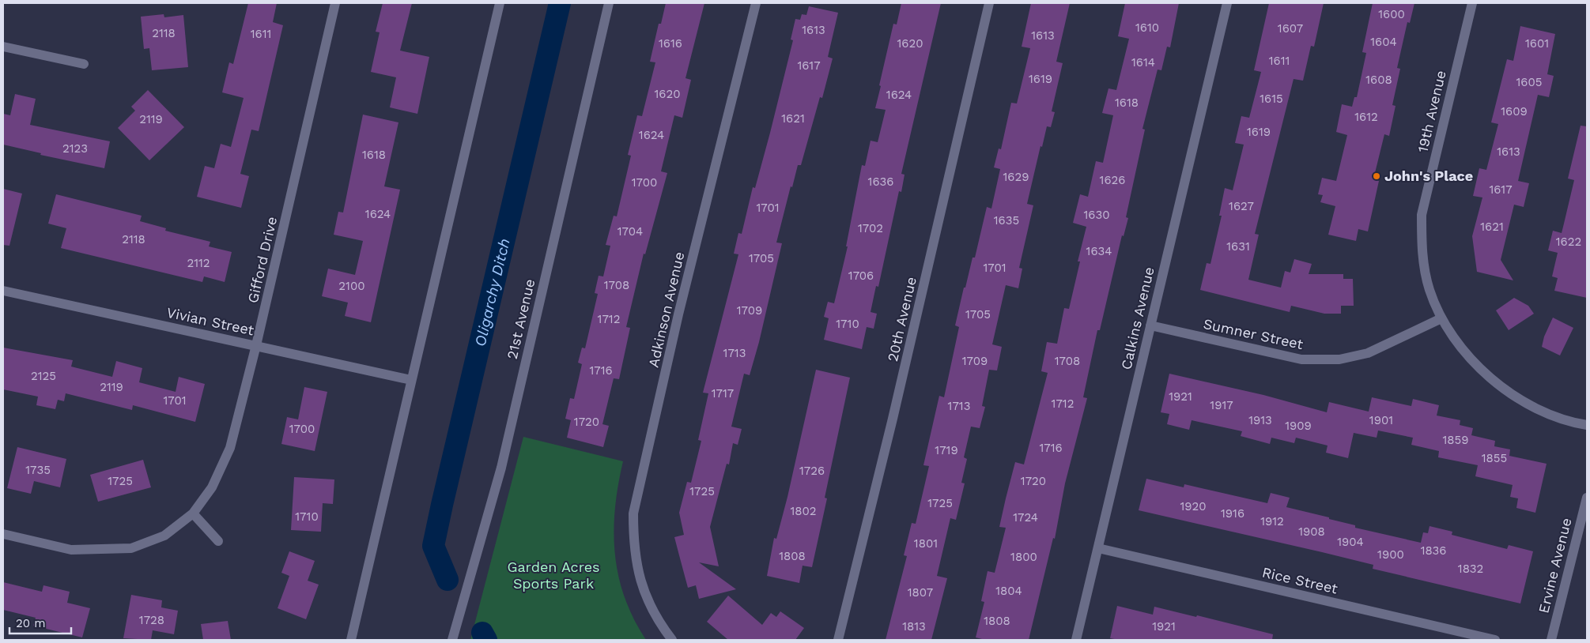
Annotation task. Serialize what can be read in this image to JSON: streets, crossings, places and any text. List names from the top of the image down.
{
  "streets": {
    "street": [
      "19th Avenue",
      "Gifford Drive",
      "Adkinson Avenue",
      "Calkins Avenue",
      "21st Avenue",
      "20th Avenue",
      "Vivian Street",
      "Sumner Street",
      "Ervine Avenue",
      "Rice Street"
    ]
  },
  "crossings": [
    ["19th Avenue", "Sumner Street"],
    ["Gifford Drive", "Vivian Street"],
    ["Calkins Avenue", "Sumner Street"],
    ["Calkins Avenue", "Rice Street"]
  ],
  "water": ["Oligarchy Ditch"],
  "parks": ["Garden Acres Sports Park"],
  "places": ["John's Place"],
  "house_numbers": [
    "1600",
    "1610",
    "1607",
    "1613",
    "2118",
    "1611",
    "1613",
    "1604",
    "1616",
    "1620",
    "1601",
    "1611",
    "1614",
    "1617",
    "1619",
    "1608",
    "1605",
    "1620",
    "1624",
    "1615",
    "1618",
    "1609",
    "1612",
    "1621",
    "2119",
    "1619",
    "1624",
    "2123",
    "1613",
    "1618",
    "1629",
    "1626",
    "1636",
    "1700",
    "1617",
    "1627",
    "1701",
    "1624",
    "1630",
    "1635",
    "1621",
    "1702",
    "1704",
    "2118",
    "1622",
    "1631",
    "1634",
    "1705",
    "2112",
    "1701",
    "1706",
    "1708",
    "2100",
    "1709",
    "1705",
    "1712",
    "1710",
    "1713",
    "1709",
    "1708",
    "1716",
    "2125",
    "2119",
    "1717",
    "1921",
    "1701",
    "1712",
    "1917",
    "1713",
    "1913",
    "1901",
    "1720",
    "1909",
    "1700",
    "1859",
    "1716",
    "1719",
    "1855",
    "1735",
    "1726",
    "1725",
    "1720",
    "1725",
    "1725",
    "1920",
    "1802",
    "1916",
    "1710",
    "1724",
    "1912",
    "1908",
    "1904",
    "1801",
    "1836",
    "1900",
    "1808",
    "1800",
    "1832",
    "1804",
    "1807",
    "1728",
    "1808",
    "1813",
    "1921"
  ],
  "scale_bar": "20 m"
}
